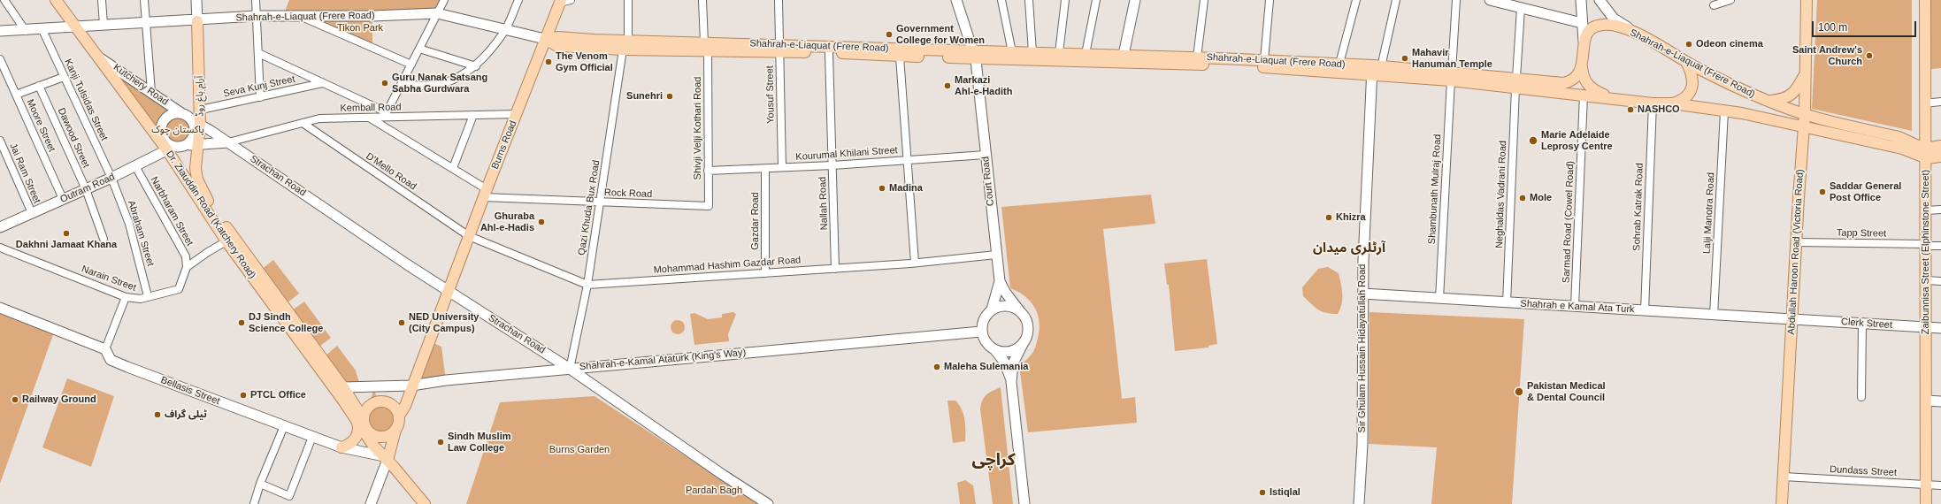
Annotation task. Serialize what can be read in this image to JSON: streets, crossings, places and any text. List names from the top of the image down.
{
  "streets": {
    "main road": [
      "Shahrah-e-Liaquat (Frere Road)",
      "آرام باغ روڈ",
      "Burns Road",
      "Dr. Ziauddin Road (Katchery Road)",
      "Abdullah Haroon Road (Victoria Road)",
      "Zaibunnisa Street (Elphinstone Street)"
    ],
    "street": [
      "Kutchery Road",
      "Seva Kunj Street",
      "Yousuf Street",
      "Kanji Tulsidas Street",
      "Kemball Road",
      "Moore Street",
      "Shivji Velji Kothari Road",
      "Dawood Street",
      "Kourumal Khilani Street",
      "D'Mello Road",
      "Jai Ram Street",
      "Strachan Road",
      "Court Road",
      "Outram Road",
      "Shambunath Mulraj Road",
      "Rock Road",
      "Neghaldas Vadrani Road",
      "Nallah Road",
      "Sohrab Katrak Road",
      "Qazi Khuda Bux Road",
      "Narbharam Street",
      "Lalji Manotra Road",
      "Gazdar Road",
      "Sarmad Road (Cowel Road)",
      "Abraham Street",
      "Tapp Street",
      "Mohammad Hashim Gazdar Road",
      "Narain Street",
      "Shahrah e Kamal Ata Turk",
      "Clerk Street",
      "Sir Ghulam Hussain Hidayatullah Road",
      "Shahrah-e-Kamal Ataturk (King's Way)",
      "Bellasis Street",
      "Dundass Street"
    ]
  },
  "crossings": [
    ["Shahrah-e-Liaquat (Frere Road)", "Yousuf Street"],
    ["Shahrah-e-Liaquat (Frere Road)", "آرام باغ روڈ"],
    ["Shahrah-e-Liaquat (Frere Road)", "Kanji Tulsidas Street"],
    ["Shahrah-e-Liaquat (Frere Road)", "Shivji Velji Kothari Road"],
    ["Shahrah-e-Liaquat (Frere Road)", "Burns Road"],
    ["Shahrah-e-Liaquat (Frere Road)", "Court Road"],
    ["Shahrah-e-Liaquat (Frere Road)", "Shambunath Mulraj Road"],
    ["Shahrah-e-Liaquat (Frere Road)", "Neghaldas Vadrani Road"],
    ["Shahrah-e-Liaquat (Frere Road)", "Nallah Road"],
    ["Shahrah-e-Liaquat (Frere Road)", "Sohrab Katrak Road"],
    ["Shahrah-e-Liaquat (Frere Road)", "Qazi Khuda Bux Road"],
    ["Shahrah-e-Liaquat (Frere Road)", "Lalji Manotra Road"],
    ["Shahrah-e-Liaquat (Frere Road)", "Dr. Ziauddin Road (Katchery Road)"],
    ["Shahrah-e-Liaquat (Frere Road)", "Sarmad Road (Cowel Road)"],
    ["Shahrah-e-Liaquat (Frere Road)", "Abdullah Haroon Road (Victoria Road)"],
    ["Shahrah-e-Liaquat (Frere Road)", "Zaibunnisa Street (Elphinstone Street)"],
    ["Shahrah-e-Liaquat (Frere Road)", "Sir Ghulam Hussain Hidayatullah Road"],
    ["Kutchery Road", "Dr. Ziauddin Road (Katchery Road)"],
    ["Seva Kunj Street", "آرام باغ روڈ"],
    ["Yousuf Street", "Kourumal Khilani Street"],
    ["آرام باغ روڈ", "Strachan Road"],
    ["آرام باغ روڈ", "Dr. Ziauddin Road (Katchery Road)"],
    ["Kanji Tulsidas Street", "Outram Road"],
    ["Kanji Tulsidas Street", "Abraham Street"],
    ["Kemball Road", "Burns Road"],
    ["Kemball Road", "D'Mello Road"],
    ["Kemball Road", "Strachan Road"],
    ["Moore Street", "Outram Road"],
    ["Shivji Velji Kothari Road", "Kourumal Khilani Street"],
    ["Shivji Velji Kothari Road", "Rock Road"],
    ["Dawood Street", "Outram Road"],
    ["Burns Road", "D'Mello Road"],
    ["Burns Road", "Strachan Road"],
    ["Burns Road", "Rock Road"],
    ["Burns Road", "Dr. Ziauddin Road (Katchery Road)"],
    ["Burns Road", "Mohammad Hashim Gazdar Road"],
    ["Burns Road", "Shahrah-e-Kamal Ataturk (King's Way)"],
    ["Kourumal Khilani Street", "Court Road"],
    ["Kourumal Khilani Street", "Nallah Road"],
    ["Kourumal Khilani Street", "Gazdar Road"],
    ["D'Mello Road", "Mohammad Hashim Gazdar Road"],
    ["Jai Ram Street", "Outram Road"],
    ["Strachan Road", "Qazi Khuda Bux Road"],
    ["Strachan Road", "Shahrah-e-Kamal Ataturk (King's Way)"],
    ["Court Road", "Mohammad Hashim Gazdar Road"],
    ["Court Road", "Shahrah-e-Kamal Ataturk (King's Way)"],
    ["Outram Road", "Narbharam Street"],
    ["Outram Road", "Dr. Ziauddin Road (Katchery Road)"],
    ["Outram Road", "Abraham Street"],
    ["Shambunath Mulraj Road", "Shahrah e Kamal Ata Turk"],
    ["Rock Road", "Qazi Khuda Bux Road"],
    ["Neghaldas Vadrani Road", "Shahrah e Kamal Ata Turk"],
    ["Nallah Road", "Mohammad Hashim Gazdar Road"],
    ["Sohrab Katrak Road", "Shahrah e Kamal Ata Turk"],
    ["Qazi Khuda Bux Road", "Mohammad Hashim Gazdar Road"],
    ["Qazi Khuda Bux Road", "Shahrah-e-Kamal Ataturk (King's Way)"],
    ["Narbharam Street", "Narain Street"],
    ["Lalji Manotra Road", "Shahrah e Kamal Ata Turk"],
    ["Dr. Ziauddin Road (Katchery Road)", "Shahrah-e-Kamal Ataturk (King's Way)"],
    ["Dr. Ziauddin Road (Katchery Road)", "Bellasis Street"],
    ["Gazdar Road", "Mohammad Hashim Gazdar Road"],
    ["Sarmad Road (Cowel Road)", "Shahrah e Kamal Ata Turk"],
    ["Abraham Street", "Narain Street"],
    ["Tapp Street", "Abdullah Haroon Road (Victoria Road)"],
    ["Tapp Street", "Zaibunnisa Street (Elphinstone Street)"],
    ["Abdullah Haroon Road (Victoria Road)", "Shahrah e Kamal Ata Turk"],
    ["Abdullah Haroon Road (Victoria Road)", "Clerk Street"],
    ["Abdullah Haroon Road (Victoria Road)", "Dundass Street"],
    ["Zaibunnisa Street (Elphinstone Street)", "Clerk Street"],
    ["Zaibunnisa Street (Elphinstone Street)", "Dundass Street"],
    ["Shahrah e Kamal Ata Turk", "Clerk Street"],
    ["Shahrah e Kamal Ata Turk", "Sir Ghulam Hussain Hidayatullah Road"]
  ],
  "districts": ["آرٹلری میدان", "کراچی"],
  "parks": [
    "Tikon Park",
    "پاکستان چوک",
    "Burns Garden",
    "Pardah Bagh"
  ],
  "places": [
    "Government College for Women",
    "Odeon cinema",
    "Saint Andrew's Church",
    "Mahavir Hanuman Temple",
    "The Venom Gym Official",
    "Guru Nanak Satsang Sabha Gurdwara",
    "Markazi Ahl-e-Hadith",
    "Sunehri",
    "NASHCO",
    "Marie Adelaide Leprosy Centre",
    "Madina",
    "Saddar General Post Office",
    "Mole",
    "Khizra",
    "Ghuraba Ahl-e-Hadis",
    "Dakhni Jamaat Khana",
    "DJ Sindh Science College",
    "NED University (City Campus)",
    "Maleha Sulemania",
    "Pakistan Medical & Dental Council",
    "PTCL Office",
    "Railway Ground",
    "ٹیلی گراف",
    "Sindh Muslim Law College",
    "Istiqlal"
  ],
  "scale_bar": "100 m"
}
